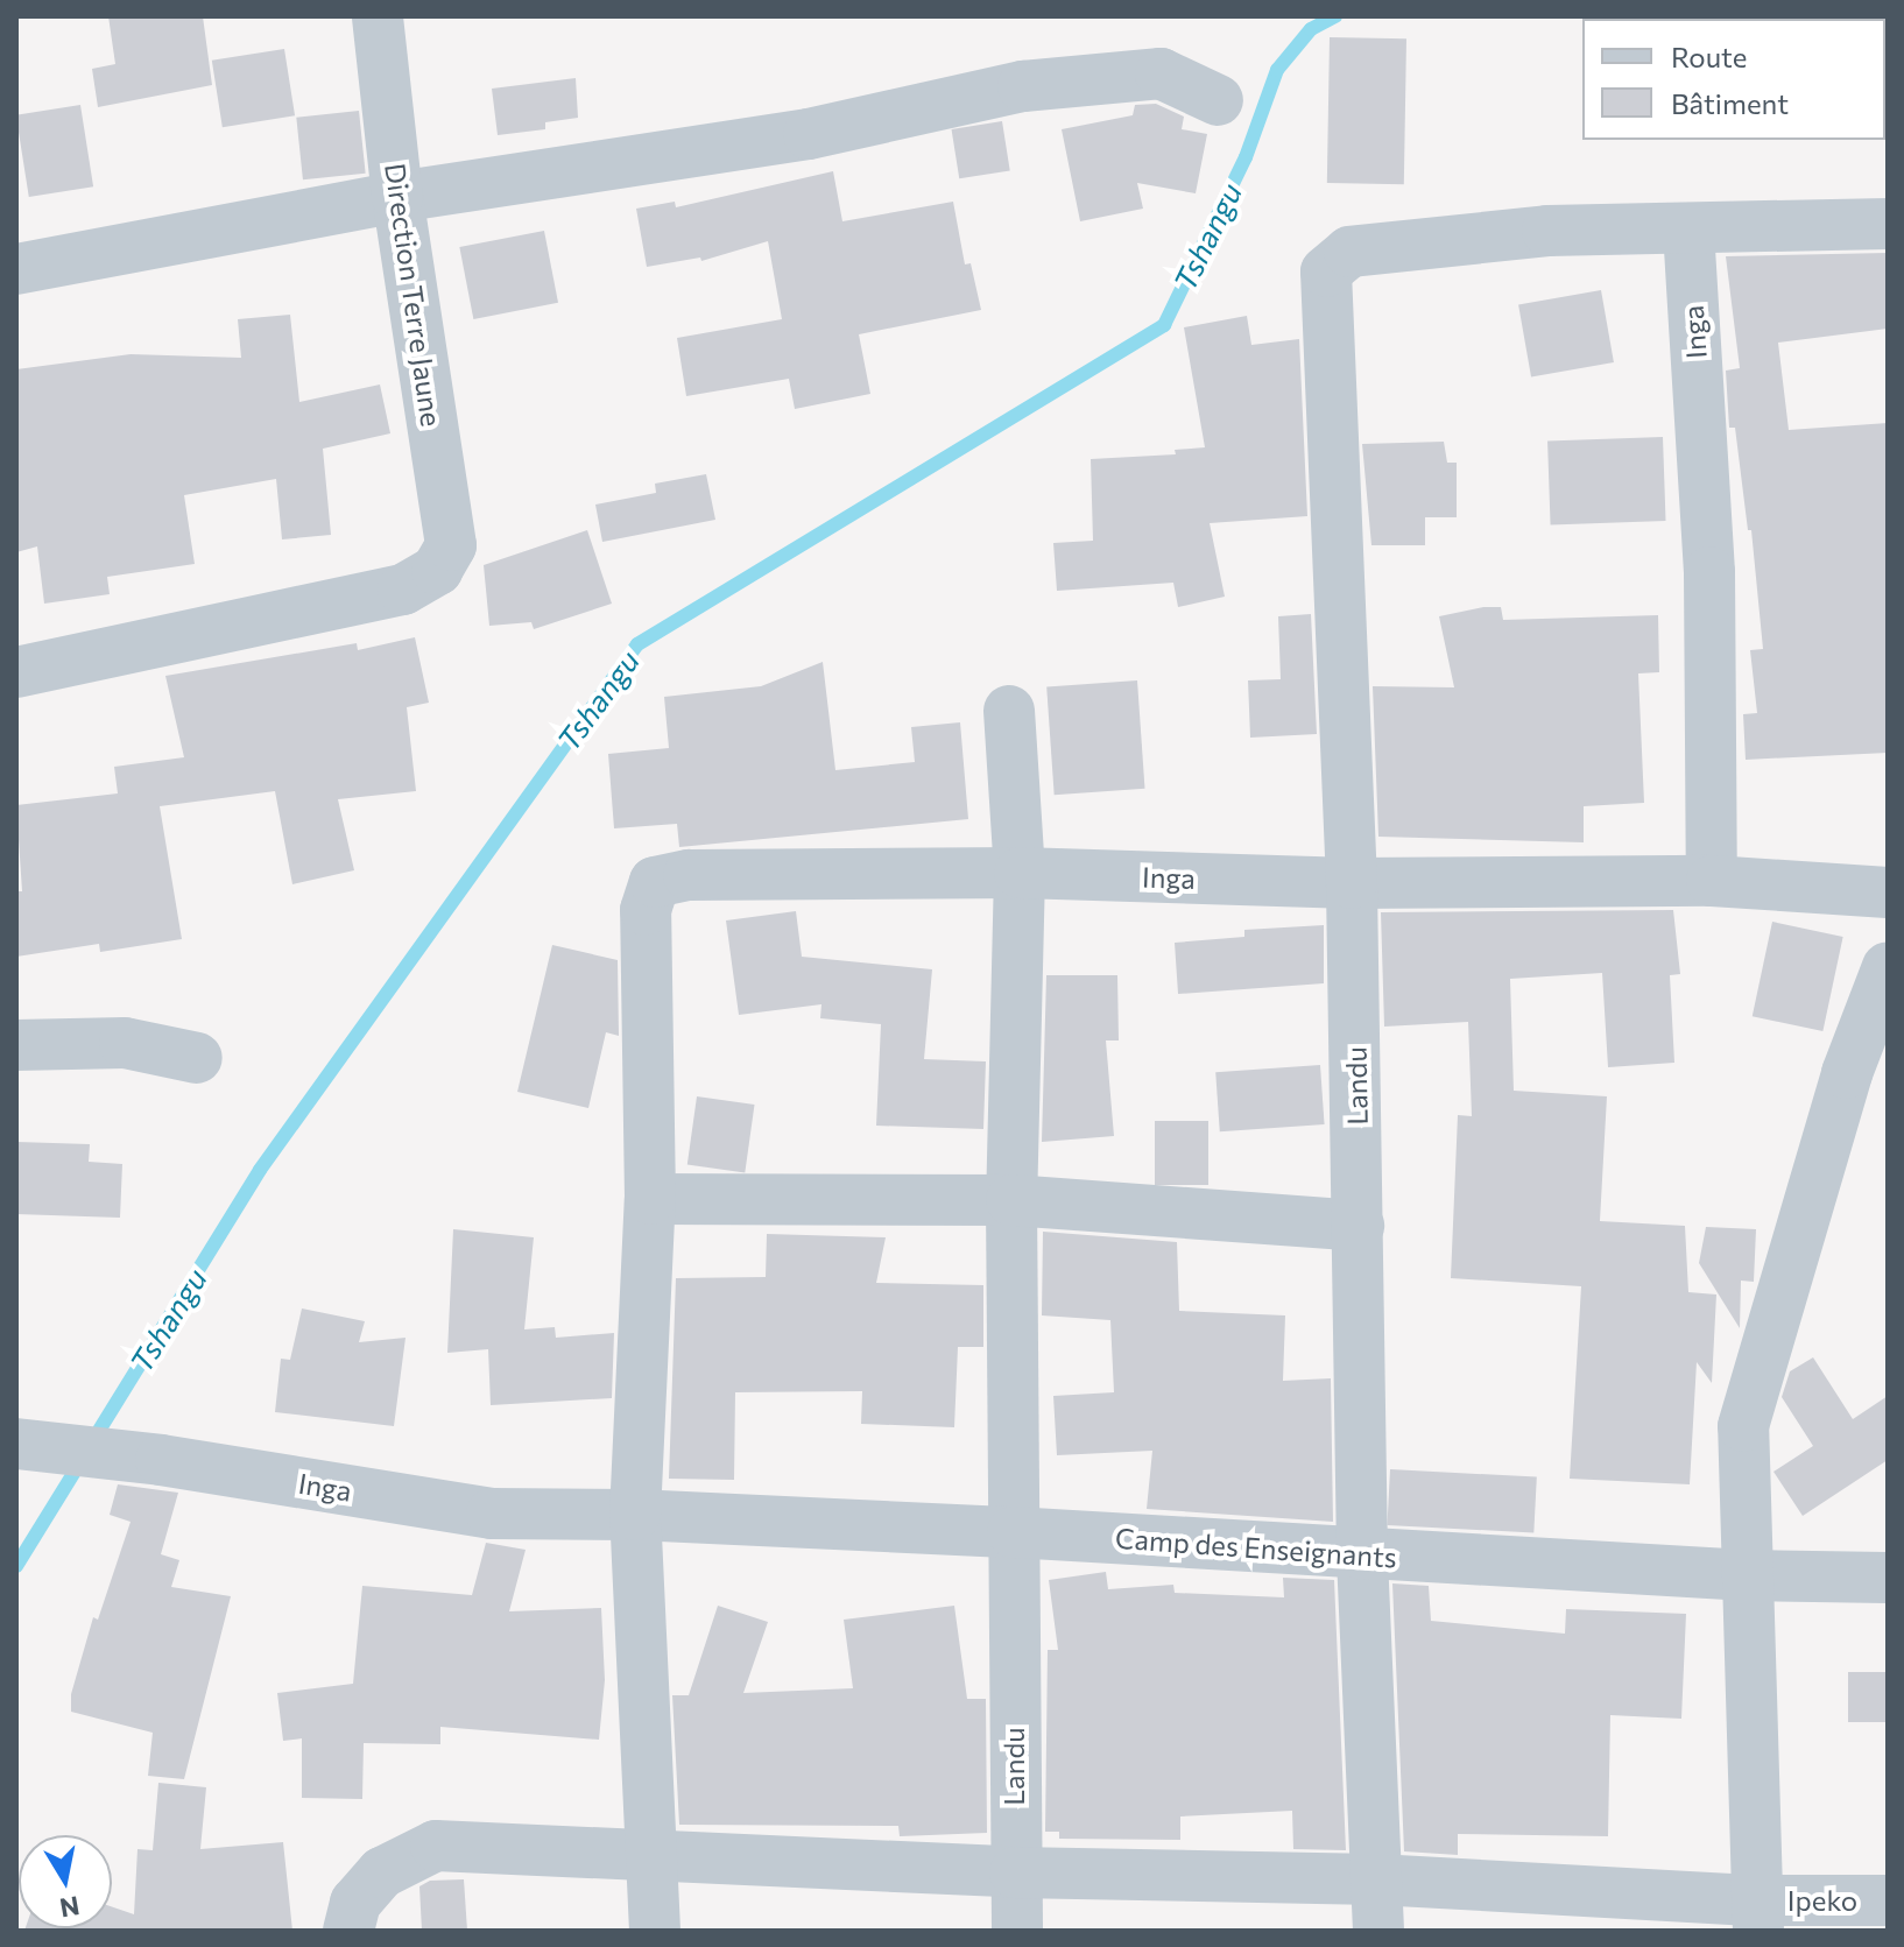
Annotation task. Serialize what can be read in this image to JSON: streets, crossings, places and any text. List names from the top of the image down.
{
  "streets": {
    "street": [
      "Direction Terre Jaune",
      "Inga",
      "Landu",
      "Camp des Enseignants",
      "Ipeko"
    ]
  },
  "crossings": [
    ["Inga", "Landu"],
    ["Inga", "Camp des Enseignants"],
    ["Landu", "Camp des Enseignants"]
  ],
  "water": ["Tshangu"],
  "legend": ["Route", "Bâtiment"],
  "north": "bottom"
}
